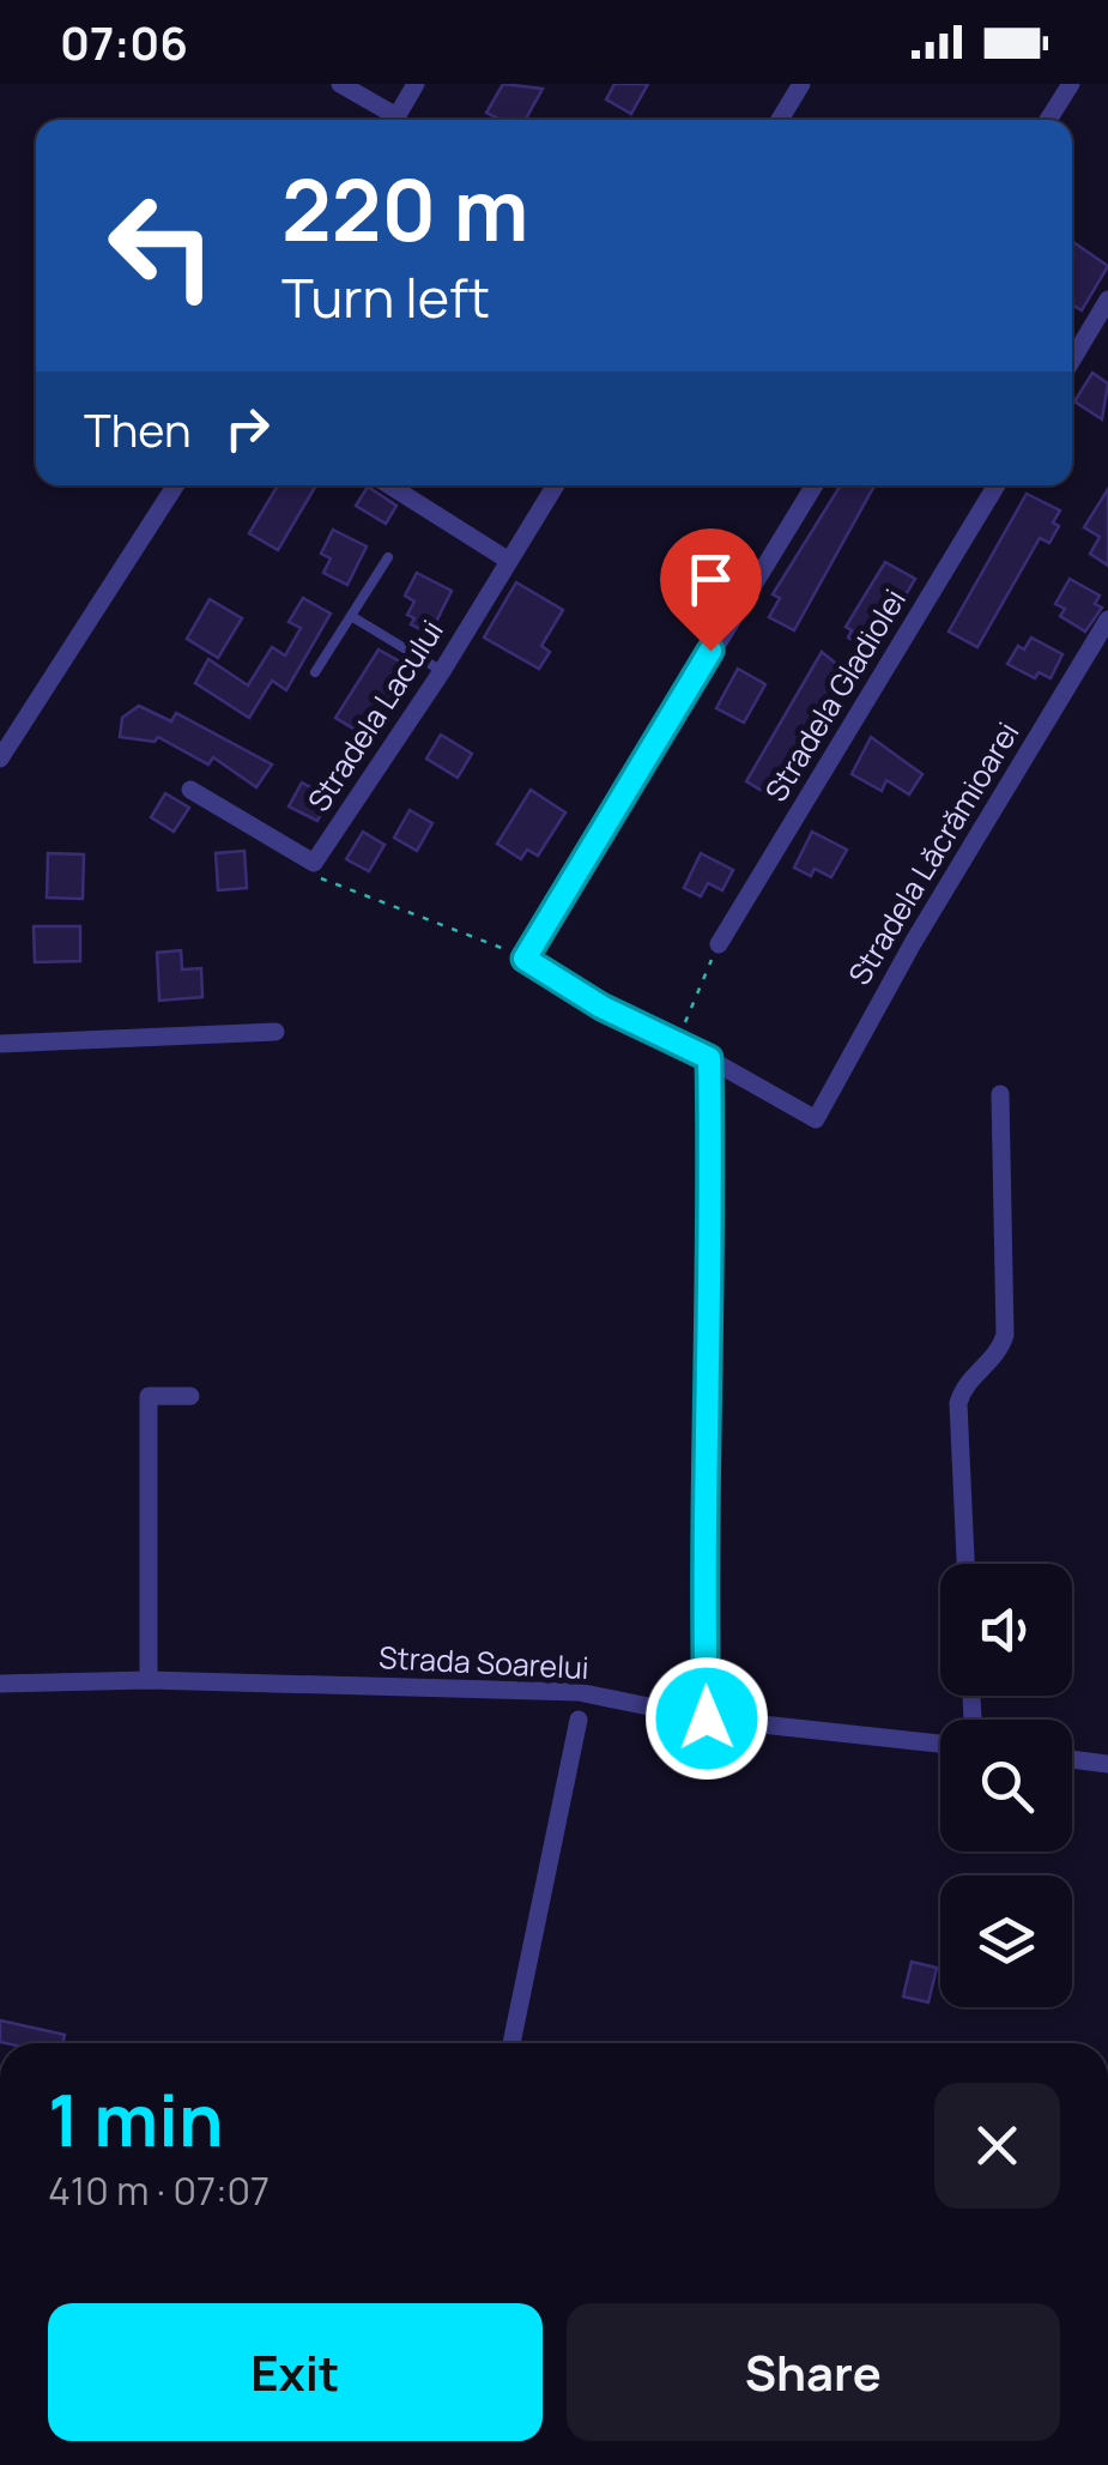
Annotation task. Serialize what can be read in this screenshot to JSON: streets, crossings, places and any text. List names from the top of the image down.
{
  "streets": {
    "street": [
      "Stradela Gladiolei",
      "Stradela Lacului",
      "Stradela Lăcrămioarei",
      "Strada Soarelui"
    ]
  },
  "page": {
    "status": "07:06",
    "turn": ["220 m", "Turn left"],
    "then": "Then",
    "heading": ["1 min", "410 m · 07:07"],
    "buttons": ["Exit", "Share"]
  }
}
